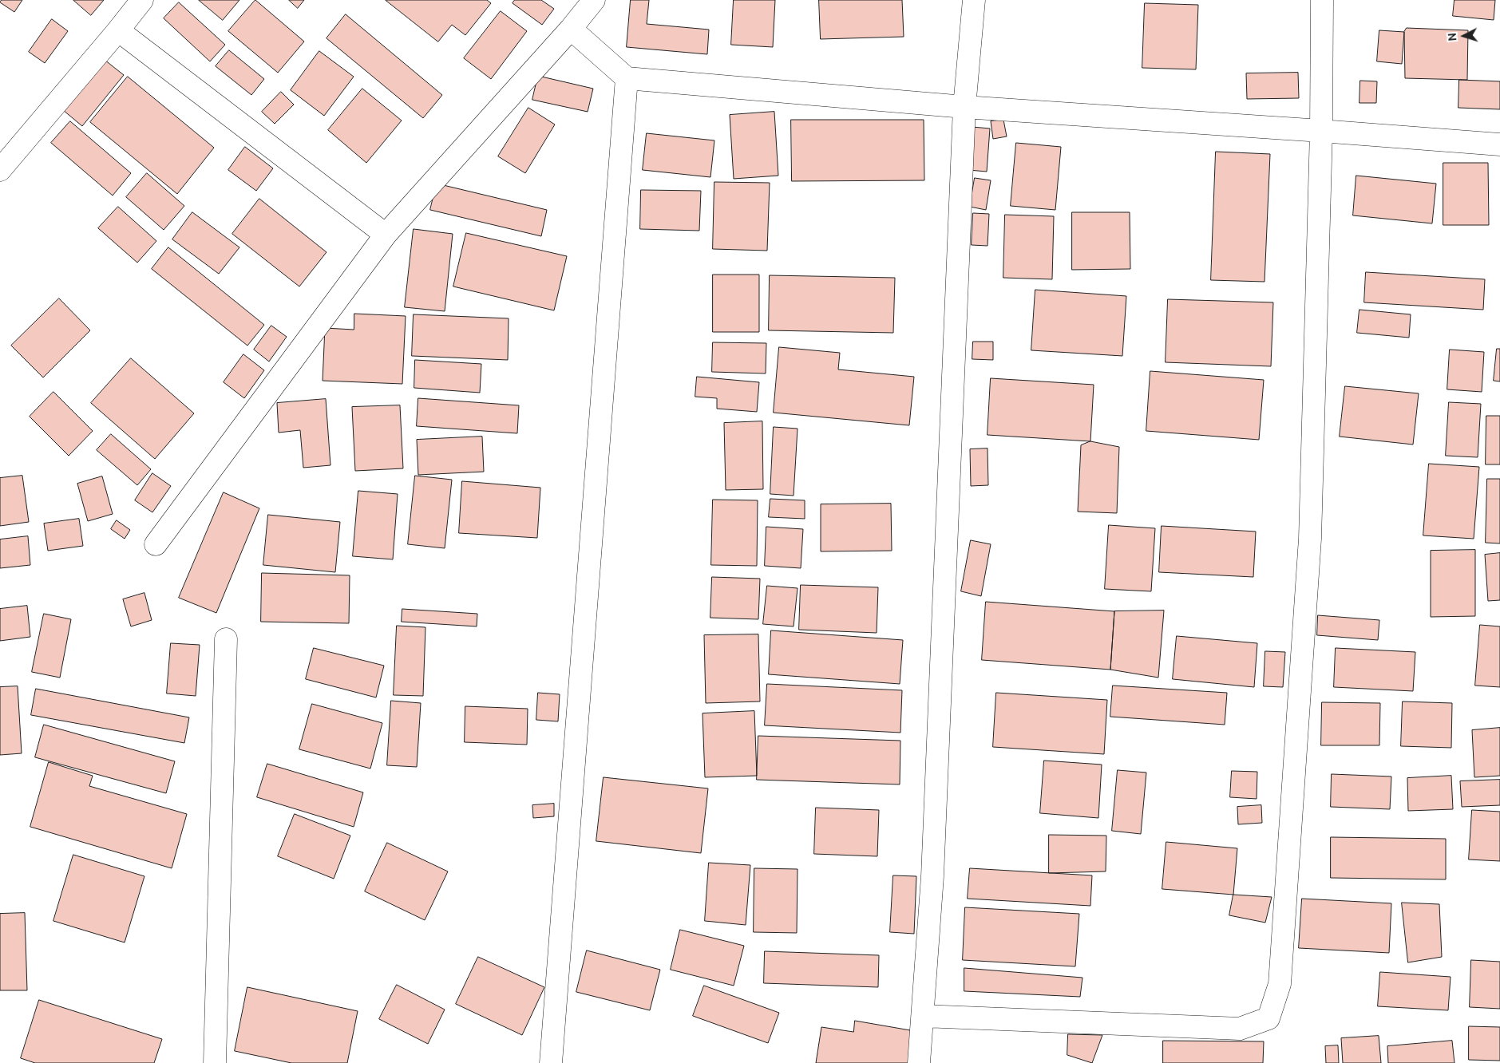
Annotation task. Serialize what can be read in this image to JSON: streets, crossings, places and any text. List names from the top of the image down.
{
  "north": "left"
}
